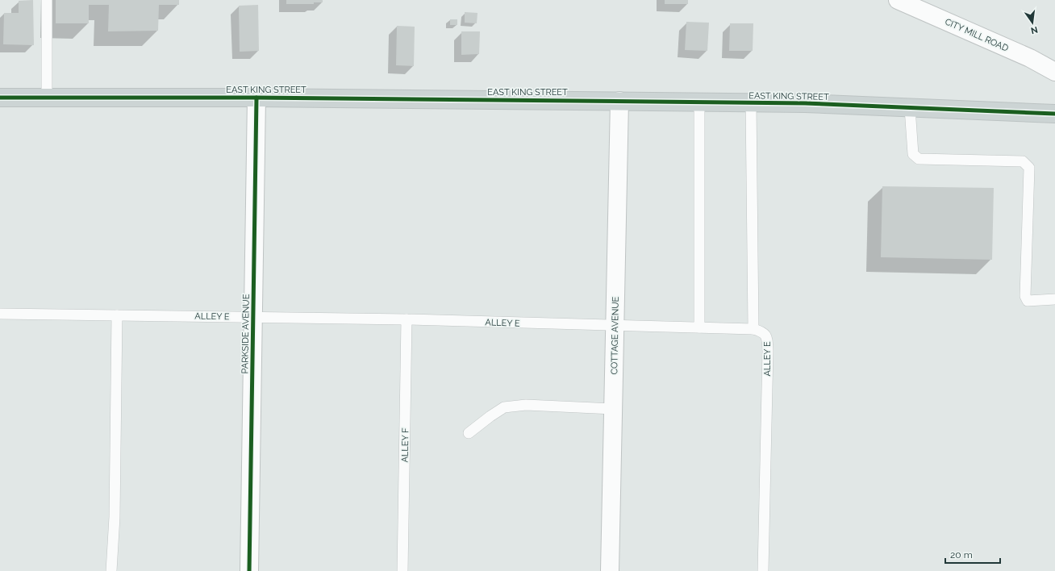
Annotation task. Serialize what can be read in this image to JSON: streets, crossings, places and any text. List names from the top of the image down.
{
  "streets": {
    "main road": ["EAST KING STREET"],
    "street": ["CITY MILL ROAD", "PARKSIDE AVENUE", "COTTAGE AVENUE"],
    "lane": ["ALLEY E", "ALLEY F"]
  },
  "crossings": [
    ["EAST KING STREET", "PARKSIDE AVENUE"],
    ["EAST KING STREET", "COTTAGE AVENUE"],
    ["ALLEY E", "PARKSIDE AVENUE"],
    ["ALLEY E", "COTTAGE AVENUE"],
    ["ALLEY E", "ALLEY F"]
  ],
  "scale_bar": "20 m",
  "north": "bottom"
}
